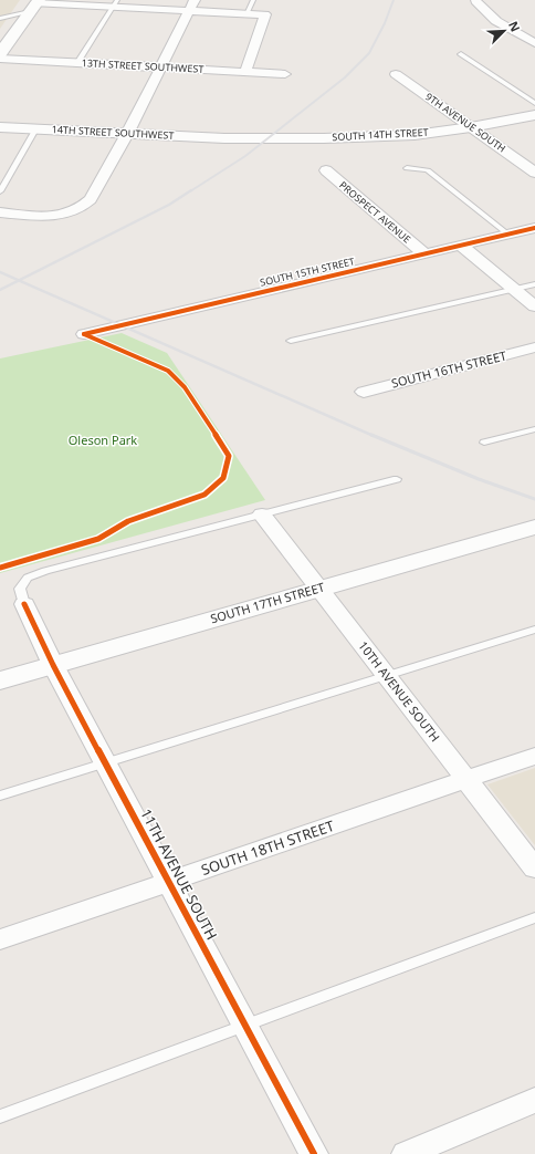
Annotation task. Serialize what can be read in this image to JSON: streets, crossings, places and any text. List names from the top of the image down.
{
  "streets": {
    "street": [
      "13TH STREET SOUTHWEST",
      "9TH AVENUE SOUTH",
      "14TH STREET SOUTHWEST",
      "SOUTH 14TH STREET",
      "PROSPECT AVENUE",
      "SOUTH 15TH STREET",
      "SOUTH 16TH STREET",
      "SOUTH 17TH STREET",
      "10TH AVENUE SOUTH",
      "SOUTH 18TH STREET",
      "11TH AVENUE SOUTH"
    ]
  },
  "crossings": [
    ["9TH AVENUE SOUTH", "SOUTH 14TH STREET"],
    ["14TH STREET SOUTHWEST", "SOUTH 14TH STREET"],
    ["PROSPECT AVENUE", "SOUTH 15TH STREET"],
    ["SOUTH 17TH STREET", "10TH AVENUE SOUTH"],
    ["SOUTH 17TH STREET", "11TH AVENUE SOUTH"],
    ["10TH AVENUE SOUTH", "SOUTH 18TH STREET"],
    ["SOUTH 18TH STREET", "11TH AVENUE SOUTH"]
  ],
  "parks": ["Oleson Park"],
  "north": "top right"
}
